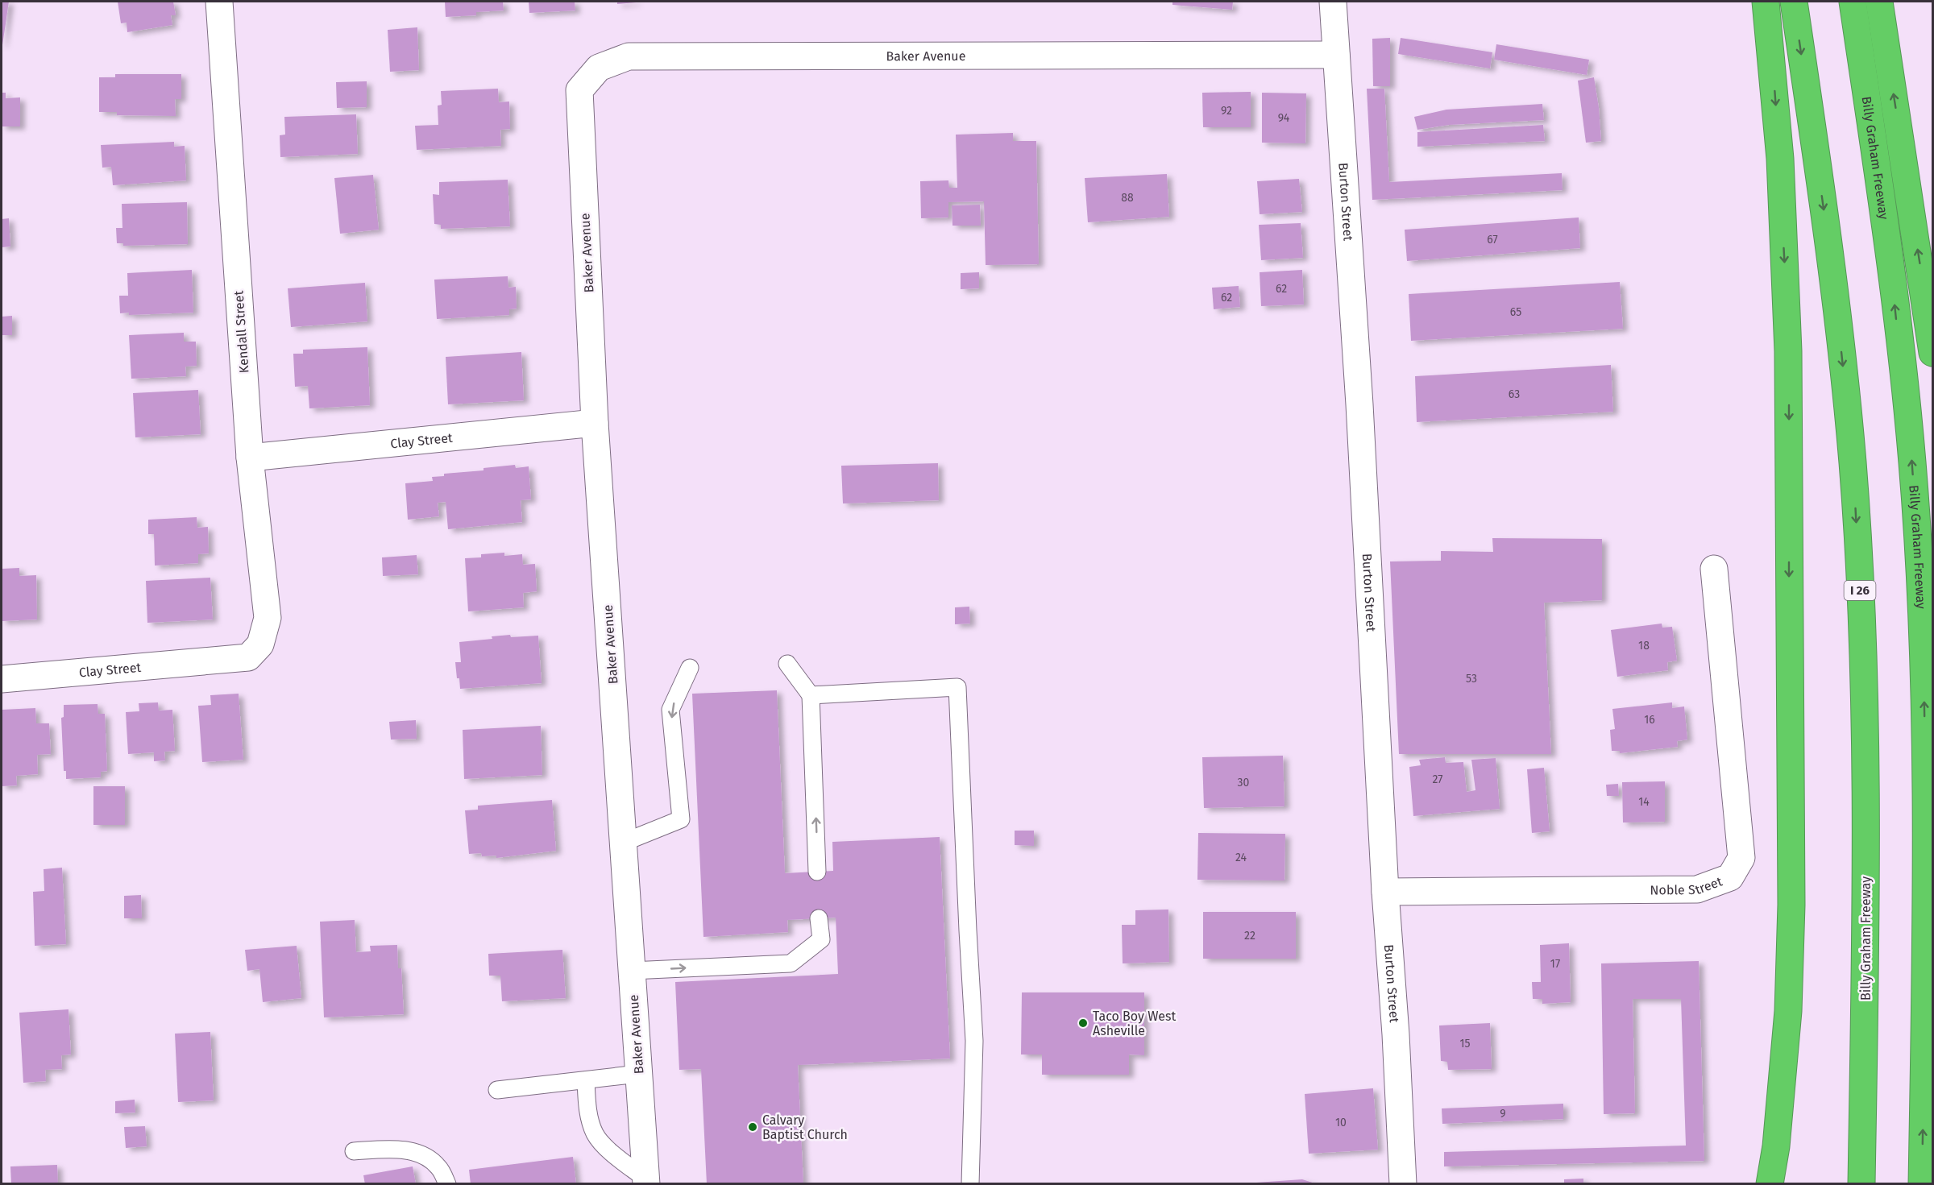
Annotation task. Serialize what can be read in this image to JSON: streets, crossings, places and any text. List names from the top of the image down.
{
  "streets": {
    "highway": ["Billy Graham Freeway", "I 26"],
    "street": [
      "Baker Avenue",
      "Burton Street",
      "Kendall Street",
      "Clay Street",
      "Noble Street"
    ]
  },
  "crossings": [
    ["Baker Avenue", "Burton Street"],
    ["Baker Avenue", "Clay Street"],
    ["Burton Street", "Noble Street"],
    ["Kendall Street", "Clay Street"]
  ],
  "places": ["Taco Boy West Asheville", "Calvary Baptist Church"],
  "house_numbers": [
    "92",
    "94",
    "88",
    "67",
    "62",
    "62",
    "65",
    "63",
    "18",
    "53",
    "16",
    "27",
    "30",
    "14",
    "24",
    "22",
    "17",
    "15",
    "9",
    "10"
  ]
}
